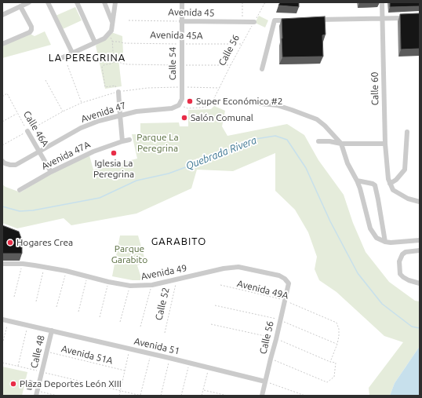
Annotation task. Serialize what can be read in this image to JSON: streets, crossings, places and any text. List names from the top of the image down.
{
  "streets": {
    "street": [
      "Avenida 45",
      "Calle 56",
      "Calle 54",
      "Calle 60",
      "Avenida 47",
      "Calle 46A",
      "Avenida 47A",
      "Avenida 49",
      "Avenida 51",
      "Calle 48"
    ],
    "path": [
      "Avenida 45A",
      "Avenida 49A",
      "Calle 52",
      "Avenida 51A"
    ]
  },
  "crossings": [
    ["Avenida 45", "Calle 56"],
    ["Avenida 45", "Calle 54"],
    ["Avenida 45A", "Calle 56"],
    ["Avenida 45A", "Calle 54"],
    ["Calle 56", "Calle 54"],
    ["Calle 56", "Avenida 47"],
    ["Calle 56", "Avenida 49"],
    ["Calle 56", "Avenida 49A"],
    ["Calle 56", "Avenida 51"],
    ["Calle 54", "Avenida 47"],
    ["Avenida 47", "Calle 46A"],
    ["Calle 46A", "Avenida 47A"],
    ["Avenida 49", "Calle 52"],
    ["Avenida 51", "Calle 48"],
    ["Calle 48", "Avenida 51A"]
  ],
  "districts": ["LA PEREGRINA", "GARABITO"],
  "water": ["Quebrada Rivera"],
  "parks": ["Parque La Peregrina", "Parque Garabito"],
  "places": [
    "Super Económico #2",
    "Salón Comunal",
    "Iglesia La Peregrina",
    "Hogares Crea",
    "Plaza Deportes León XIII"
  ]
}
